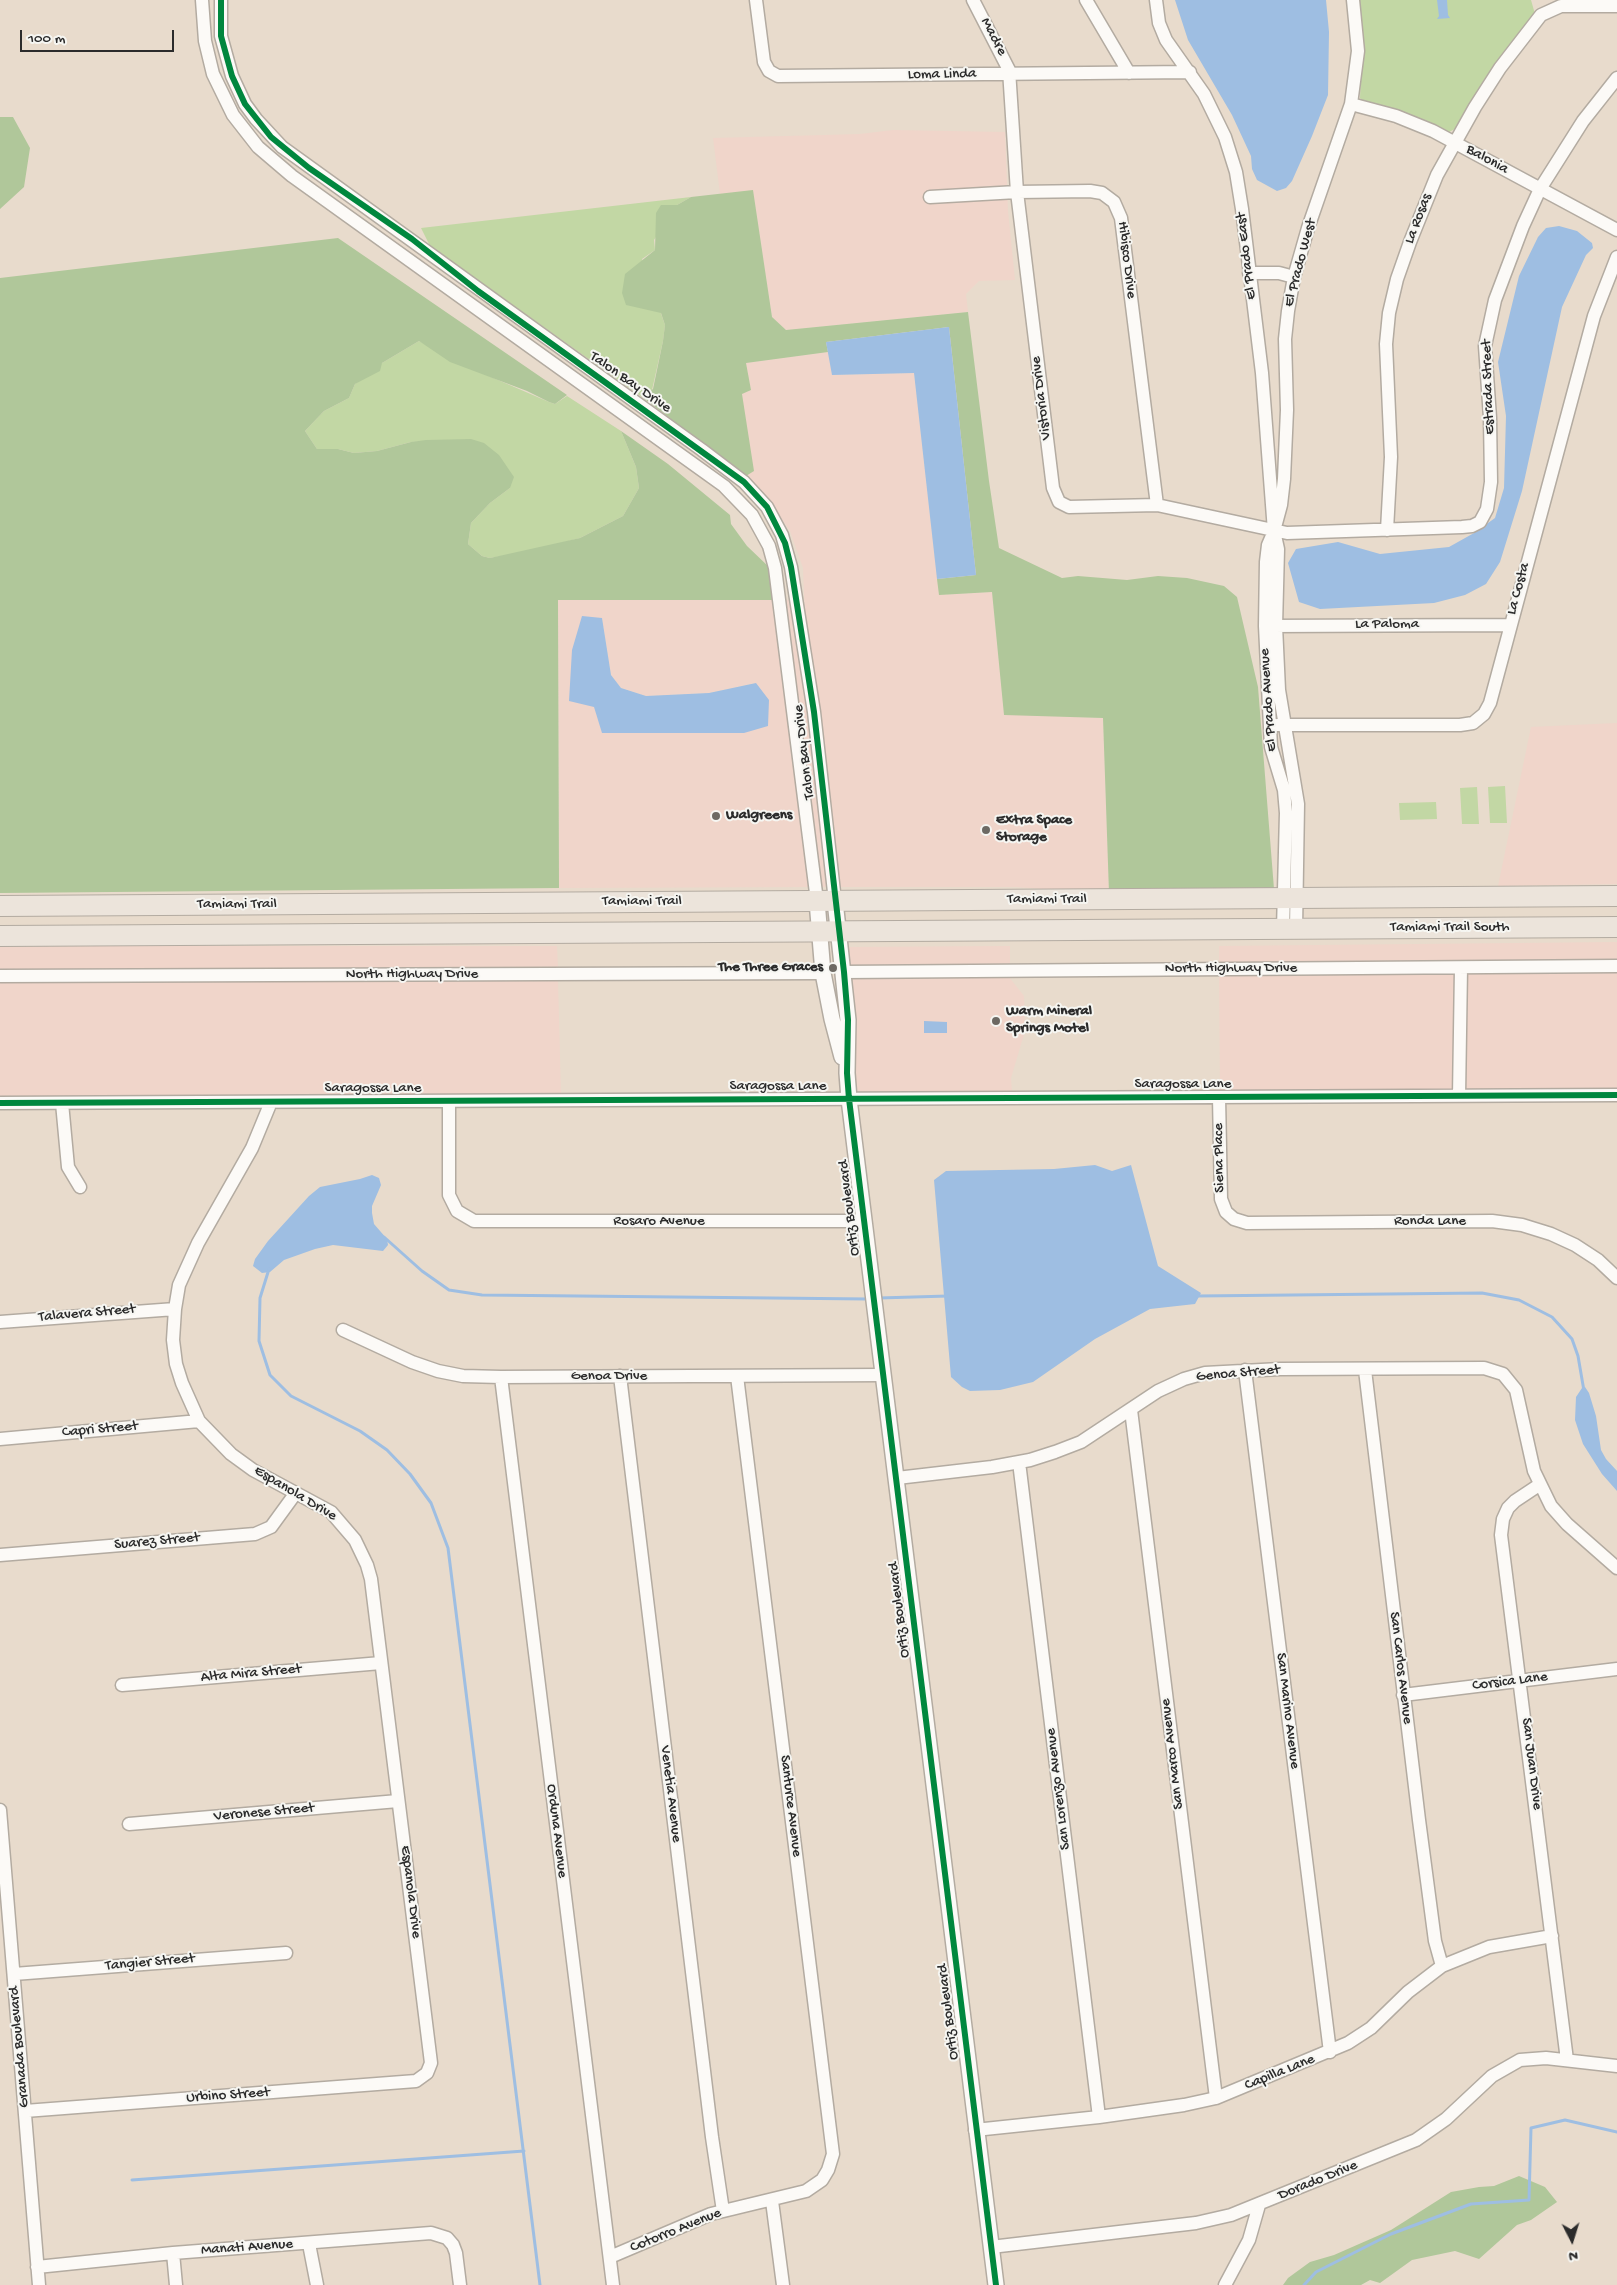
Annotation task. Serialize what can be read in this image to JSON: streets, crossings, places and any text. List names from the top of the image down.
{
  "streets": {
    "main road": ["Tamiami Trail", "Tamiami Trail South"],
    "street": [
      "Madre",
      "Loma Linda",
      "Balonia",
      "La Rosas",
      "El Prado East",
      "Hibisco Drive",
      "El Prado West",
      "Talon Bay Drive",
      "Estrada Street",
      "Vistoria Drive",
      "La Costa",
      "La Paloma",
      "El Prado Avenue",
      "North Highway Drive",
      "Saragossa Lane",
      "Siena Place",
      "Ortiz Boulevard",
      "Rosaro Avenue",
      "Ronda Lane",
      "Talavera Street",
      "Genoa Street",
      "Genoa Drive",
      "Capri Street",
      "Espanola Drive",
      "Suarez Street",
      "San Carlos Avenue",
      "Alta Mira Street",
      "Corsica Lane",
      "San Marino Avenue",
      "San Marco Avenue",
      "San Juan Drive",
      "San Lorenzo Avenue",
      "Venetia Avenue",
      "Santurce Avenue",
      "Veronese Street",
      "Orduna Avenue",
      "Tangier Street",
      "Granada Boulevard",
      "Capilla Lane",
      "Urbino Street",
      "Dorado Drive",
      "Cotorro Avenue",
      "Manati Avenue"
    ]
  },
  "crossings": [
    ["Madre", "Loma Linda"],
    ["Madre", "Vistoria Drive"],
    ["Loma Linda", "El Prado East"],
    ["Loma Linda", "Vistoria Drive"],
    ["Balonia", "La Rosas"],
    ["Balonia", "El Prado West"],
    ["Balonia", "Estrada Street"],
    ["La Rosas", "Estrada Street"],
    ["El Prado East", "El Prado West"],
    ["El Prado East", "Estrada Street"],
    ["El Prado East", "Vistoria Drive"],
    ["El Prado East", "El Prado Avenue"],
    ["Hibisco Drive", "Vistoria Drive"],
    ["El Prado West", "Estrada Street"],
    ["El Prado West", "Vistoria Drive"],
    ["El Prado West", "El Prado Avenue"],
    ["Talon Bay Drive", "Tamiami Trail"],
    ["Estrada Street", "Vistoria Drive"],
    ["Estrada Street", "El Prado Avenue"],
    ["Vistoria Drive", "El Prado Avenue"],
    ["La Costa", "La Paloma"],
    ["La Costa", "El Prado Avenue"],
    ["La Paloma", "El Prado Avenue"],
    ["Tamiami Trail", "Tamiami Trail South"],
    ["Tamiami Trail", "Ortiz Boulevard"],
    ["North Highway Drive", "Ortiz Boulevard"],
    ["Saragossa Lane", "Siena Place"],
    ["Saragossa Lane", "Ortiz Boulevard"],
    ["Saragossa Lane", "Rosaro Avenue"],
    ["Saragossa Lane", "Espanola Drive"],
    ["Siena Place", "Ronda Lane"],
    ["Ortiz Boulevard", "Rosaro Avenue"],
    ["Ortiz Boulevard", "Genoa Street"],
    ["Ortiz Boulevard", "Genoa Drive"],
    ["Ortiz Boulevard", "Capilla Lane"],
    ["Ortiz Boulevard", "Dorado Drive"],
    ["Talavera Street", "Espanola Drive"],
    ["Genoa Street", "San Carlos Avenue"],
    ["Genoa Street", "San Marino Avenue"],
    ["Genoa Street", "San Marco Avenue"],
    ["Genoa Street", "San Juan Drive"],
    ["Genoa Street", "San Lorenzo Avenue"],
    ["Genoa Drive", "Venetia Avenue"],
    ["Genoa Drive", "Santurce Avenue"],
    ["Genoa Drive", "Orduna Avenue"],
    ["Capri Street", "Espanola Drive"],
    ["Espanola Drive", "Suarez Street"],
    ["Espanola Drive", "Alta Mira Street"],
    ["Espanola Drive", "Veronese Street"],
    ["Espanola Drive", "Urbino Street"],
    ["San Carlos Avenue", "Corsica Lane"],
    ["San Carlos Avenue", "Capilla Lane"],
    ["Corsica Lane", "San Juan Drive"],
    ["San Marino Avenue", "Capilla Lane"],
    ["San Marco Avenue", "Capilla Lane"],
    ["San Juan Drive", "Capilla Lane"],
    ["San Juan Drive", "Dorado Drive"],
    ["San Lorenzo Avenue", "Capilla Lane"],
    ["Venetia Avenue", "Cotorro Avenue"],
    ["Santurce Avenue", "Cotorro Avenue"],
    ["Orduna Avenue", "Cotorro Avenue"],
    ["Tangier Street", "Granada Boulevard"],
    ["Granada Boulevard", "Urbino Street"],
    ["Granada Boulevard", "Manati Avenue"]
  ],
  "places": [
    "Walgreens",
    "Extra Space Storage",
    "The Three Graces",
    "Warm Mineral Springs Motel"
  ],
  "scale_bar": "100 m",
  "north": "bottom"
}
